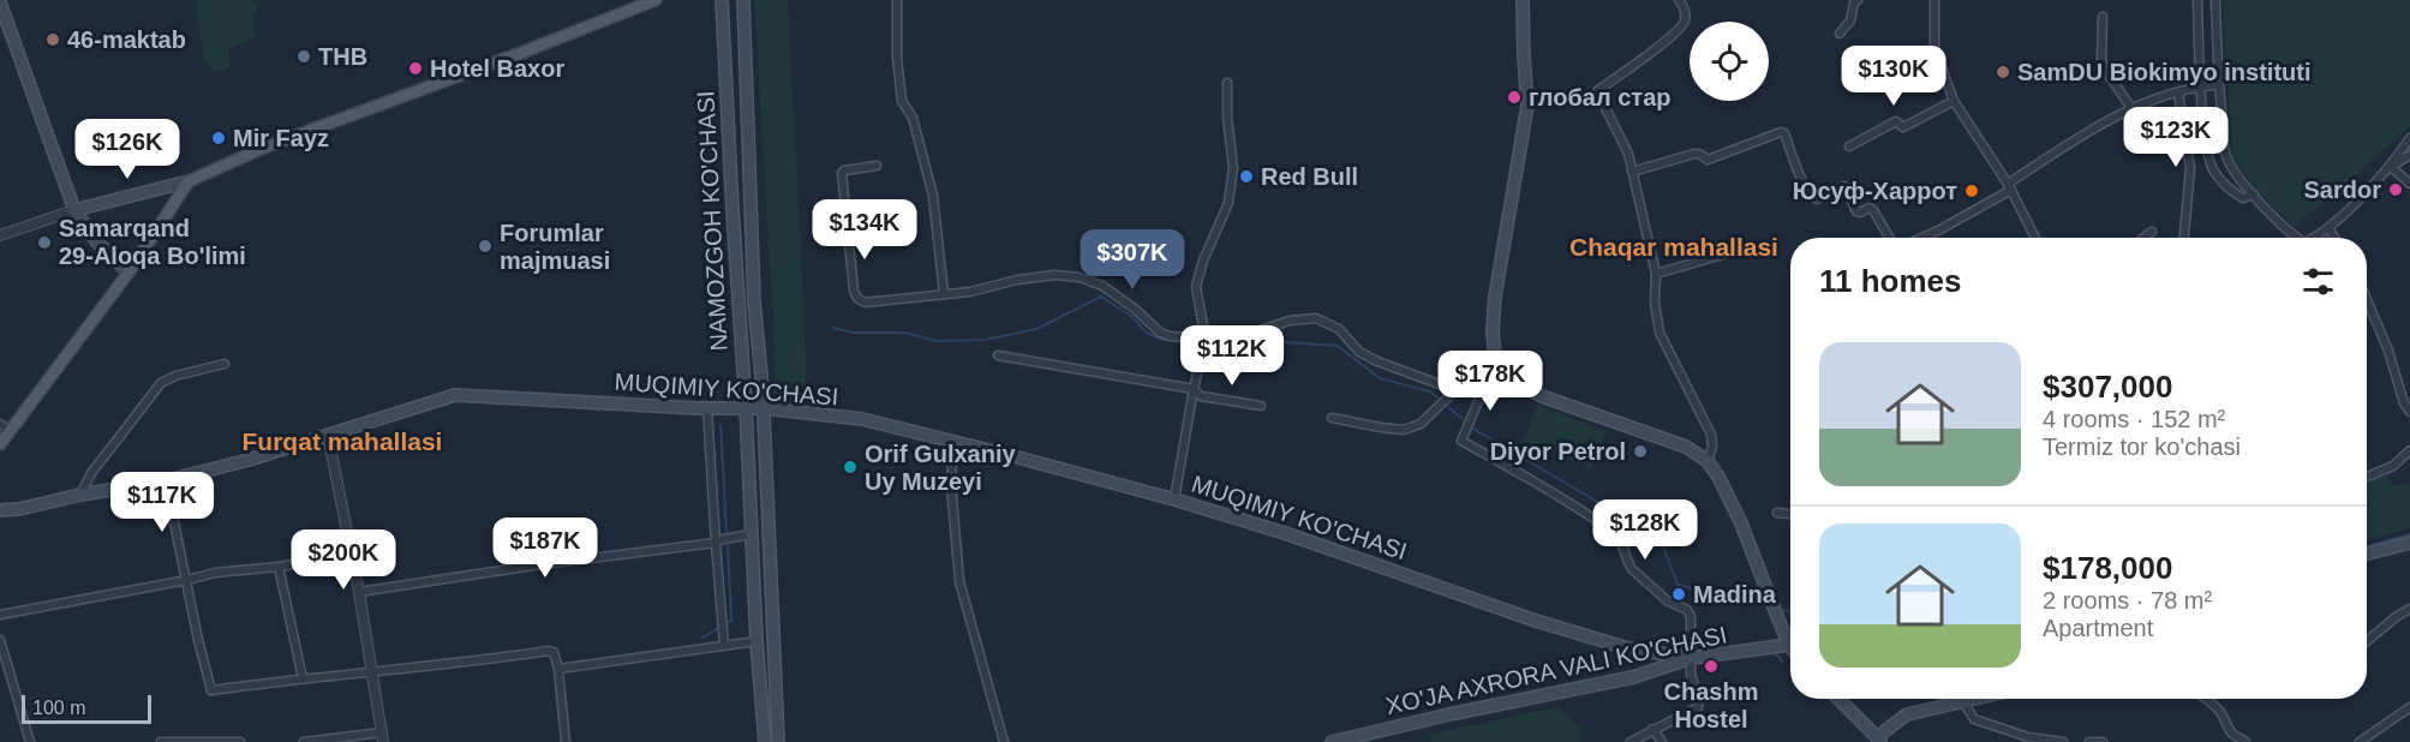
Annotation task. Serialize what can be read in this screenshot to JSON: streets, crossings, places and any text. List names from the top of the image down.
{
  "streets": {
    "main road": ["NAMOZGOH KO'CHASI", "MUQIMIY KO'CHASI", "XO'JA AXRORA VALI KO'CHASI"]
  },
  "crossings": [
    ["NAMOZGOH KO'CHASI", "MUQIMIY KO'CHASI"],
    ["MUQIMIY KO'CHASI", "XO'JA AXRORA VALI KO'CHASI"]
  ],
  "districts": ["Chaqar mahallasi", "Furqat mahallasi"],
  "places": [
    "46-maktab",
    "THB",
    "Hotel Baxor",
    "SamDU Biokimyo instituti",
    "глобал стар",
    "Mir Fayz",
    "Red Bull",
    "Sardor",
    "Юсуф-Харрот",
    "Samarqand 29-Aloqa Bo'limi",
    "Forumlar majmuasi",
    "Diyor Petrol",
    "Orif Gulxaniy Uy Muzeyi",
    "Madina",
    "Chashm Hostel"
  ],
  "scale_bar": "100 m",
  "page": {
    "price": [
      "$130K",
      "$123K",
      "$126K",
      "$134K",
      "$307K",
      "$112K",
      "$178K",
      "$117K",
      "$128K",
      "$187K",
      "$200K"
    ],
    "heading": "11 homes",
    "list": [
      {
        "name": "$307,000",
        "note": "4 rooms · 152 m² · Termiz tor ko'chasi"
      },
      {
        "name": "$178,000",
        "note": "2 rooms · 78 m² · Apartment"
      }
    ],
    "scale": "100 m"
  }
}
